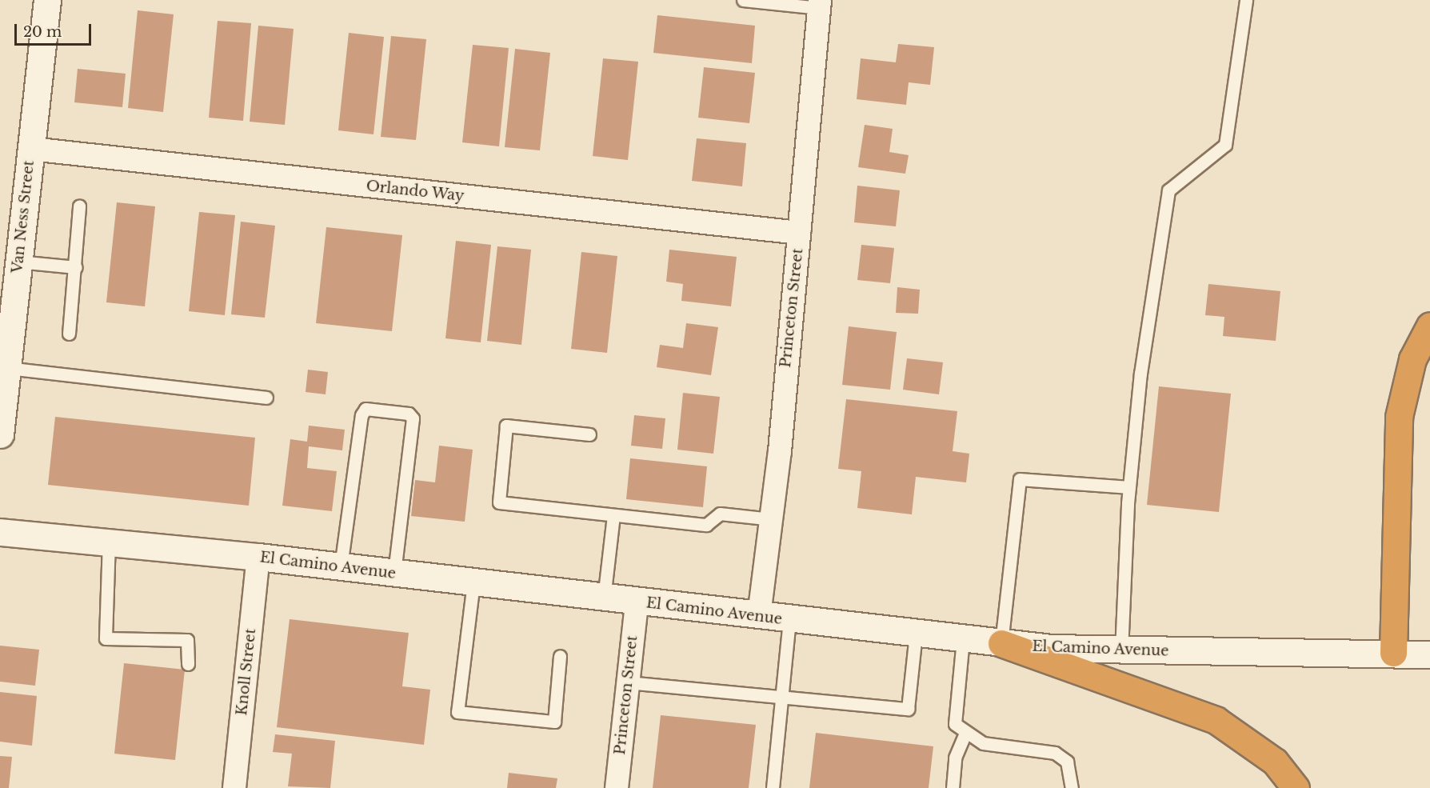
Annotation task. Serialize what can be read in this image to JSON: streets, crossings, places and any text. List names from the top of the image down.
{
  "streets": {
    "main road": ["Van Ness Street", "El Camino Avenue"],
    "street": ["Orlando Way", "Princeton Street", "Knoll Street"]
  },
  "crossings": [
    ["Orlando Way", "Van Ness Street"],
    ["Orlando Way", "Princeton Street"],
    ["Princeton Street", "El Camino Avenue"],
    ["El Camino Avenue", "Knoll Street"]
  ],
  "scale_bar": "20 m"
}
